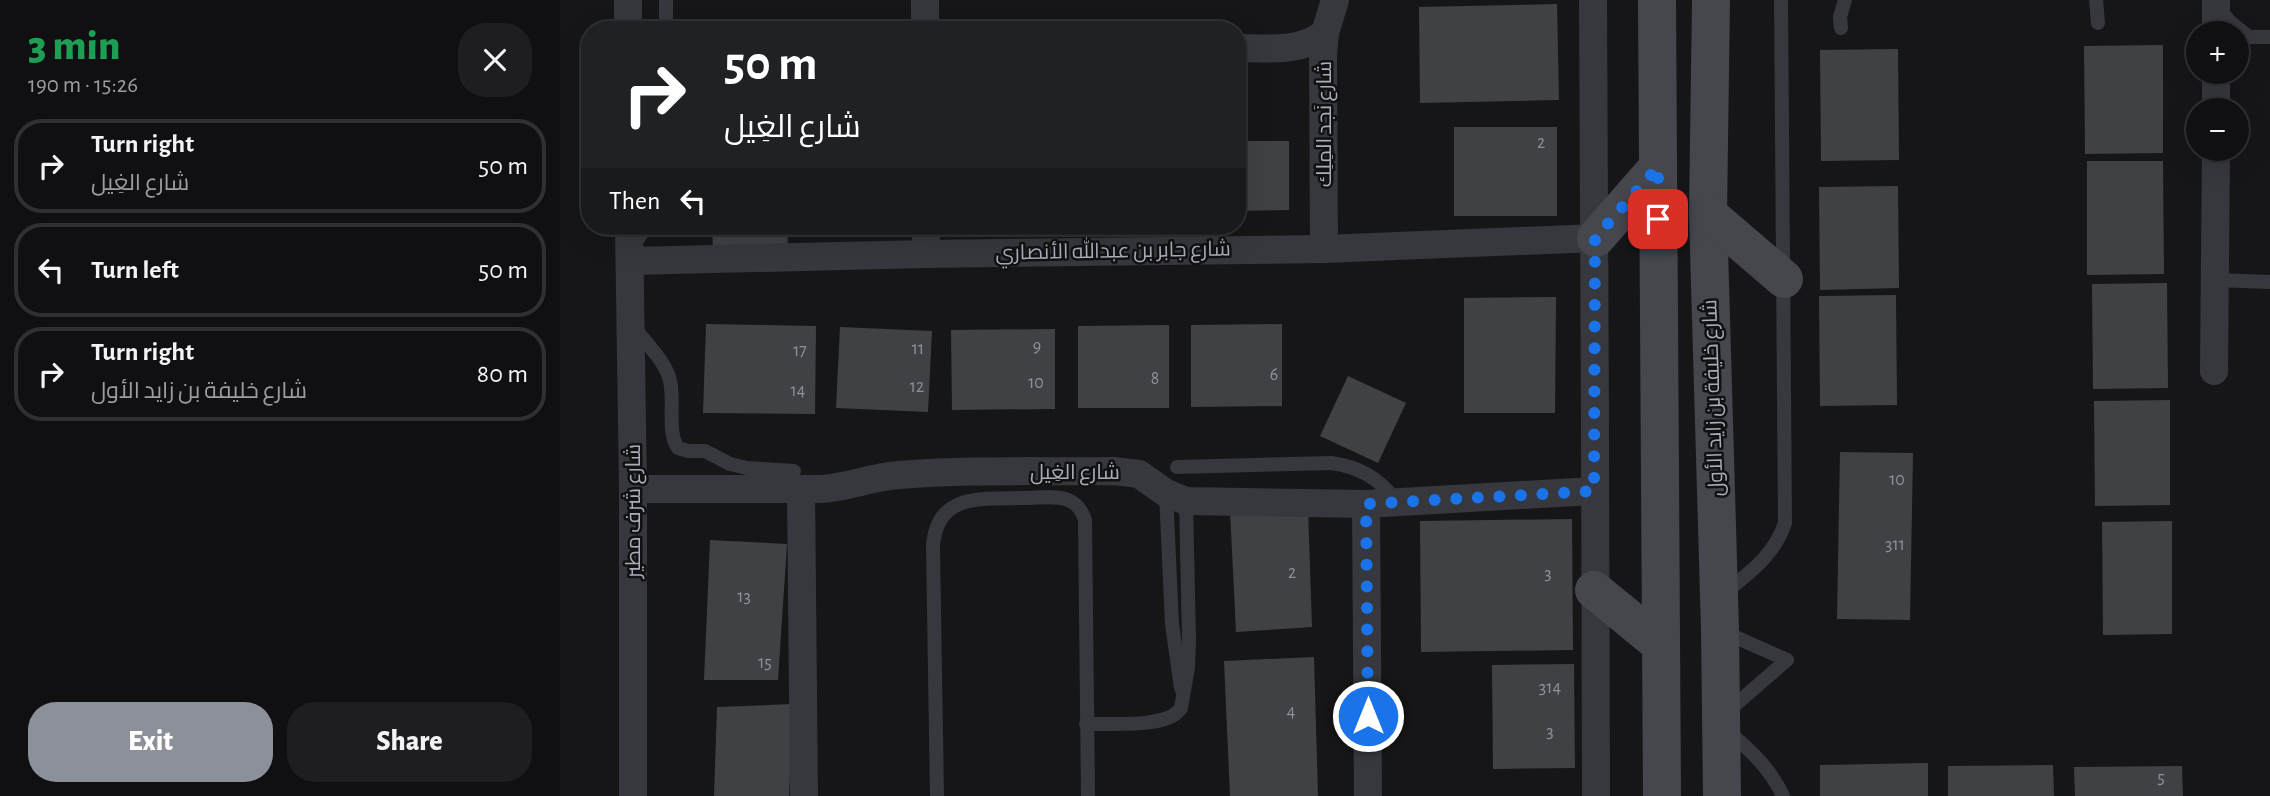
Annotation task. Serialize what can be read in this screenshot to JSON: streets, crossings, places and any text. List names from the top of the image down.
{
  "streets": {
    "main road": ["شارع خليفة بن زايد الأول"],
    "street": [
      "شارع نَجد المِلِك",
      "شارع جابر بن عبدالله الأنصاري",
      "شارع الغِيل",
      "شارع شرف مطير"
    ]
  },
  "crossings": [
    ["شارع نَجد المِلِك", "شارع جابر بن عبدالله الأنصاري"],
    ["شارع جابر بن عبدالله الأنصاري", "شارع شرف مطير"],
    ["شارع الغِيل", "شارع شرف مطير"]
  ],
  "house_numbers": [
    "2",
    "9",
    "11",
    "17",
    "6",
    "8",
    "10",
    "12",
    "14",
    "10",
    "311",
    "2",
    "3",
    "13",
    "15",
    "314",
    "4",
    "3",
    "5"
  ],
  "page": {
    "heading": ["3 min", "190 m · 15:26"],
    "map_buttons": ["+", "−"],
    "turn": ["50 m", "شارع الغِيل"],
    "list": [
      {
        "name": "Turn right",
        "note": "شارع الغِيل",
        "value": "50 m"
      },
      {
        "name": "Turn left",
        "value": "50 m"
      },
      {
        "name": "Turn right",
        "note": "شارع خليفة بن زايد الأول",
        "value": "80 m"
      }
    ],
    "then": "Then",
    "buttons": ["Exit", "Share"]
  }
}
